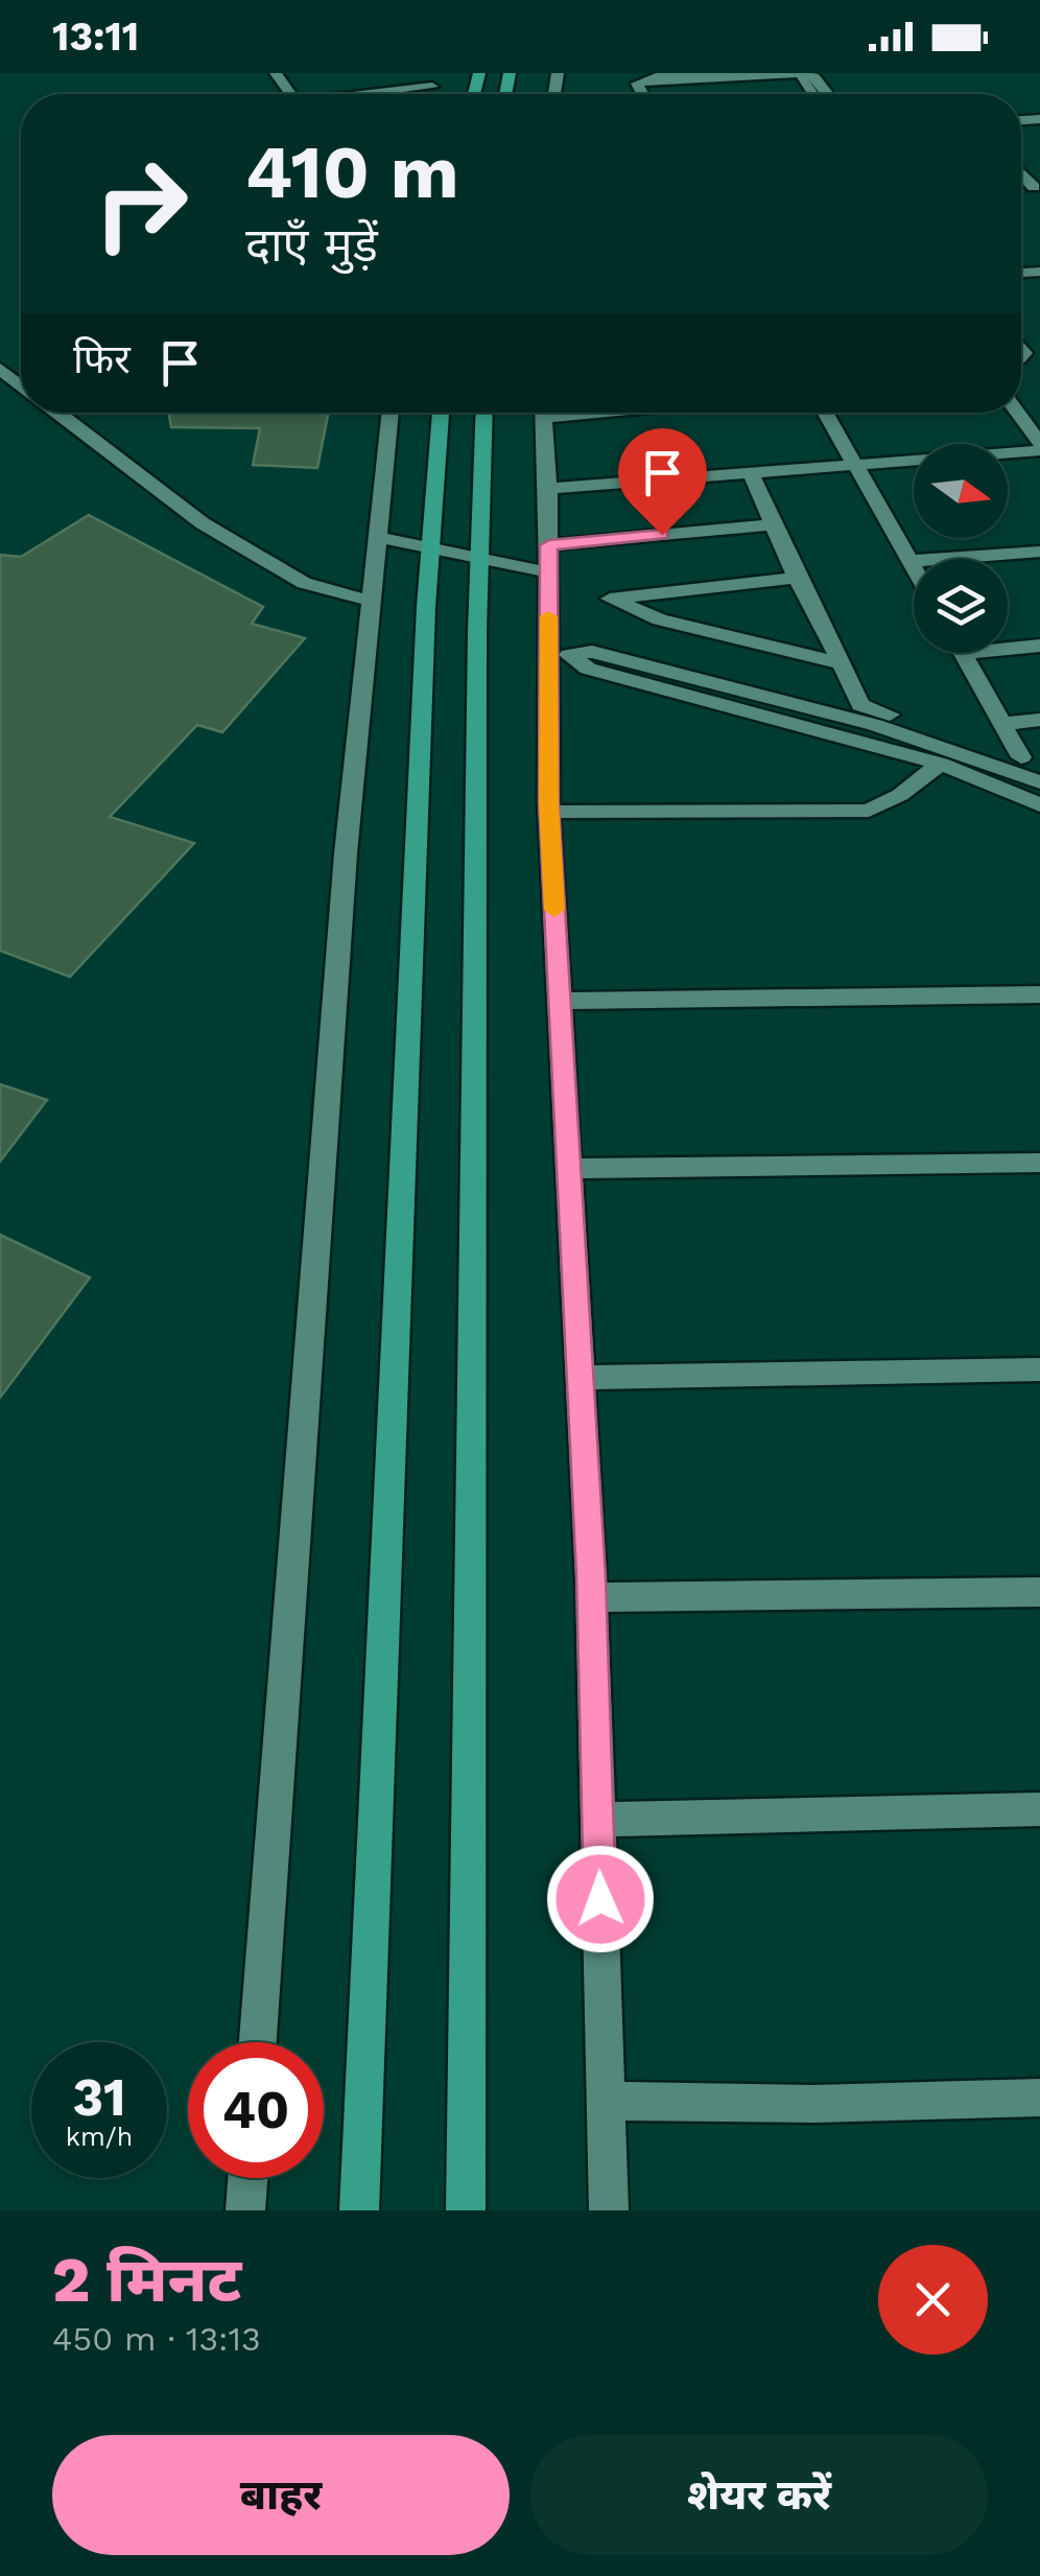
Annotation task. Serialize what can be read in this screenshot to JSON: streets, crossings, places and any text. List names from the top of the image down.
{
  "north": "right",
  "page": {
    "status": "13:11",
    "turn": ["410 m", "दाएँ मुड़ें"],
    "then": "फिर",
    "speed": "31 km/h",
    "limit": "40",
    "heading": ["2 मिनट", "450 m · 13:13"],
    "buttons": ["बाहर", "शेयर करें"]
  }
}
